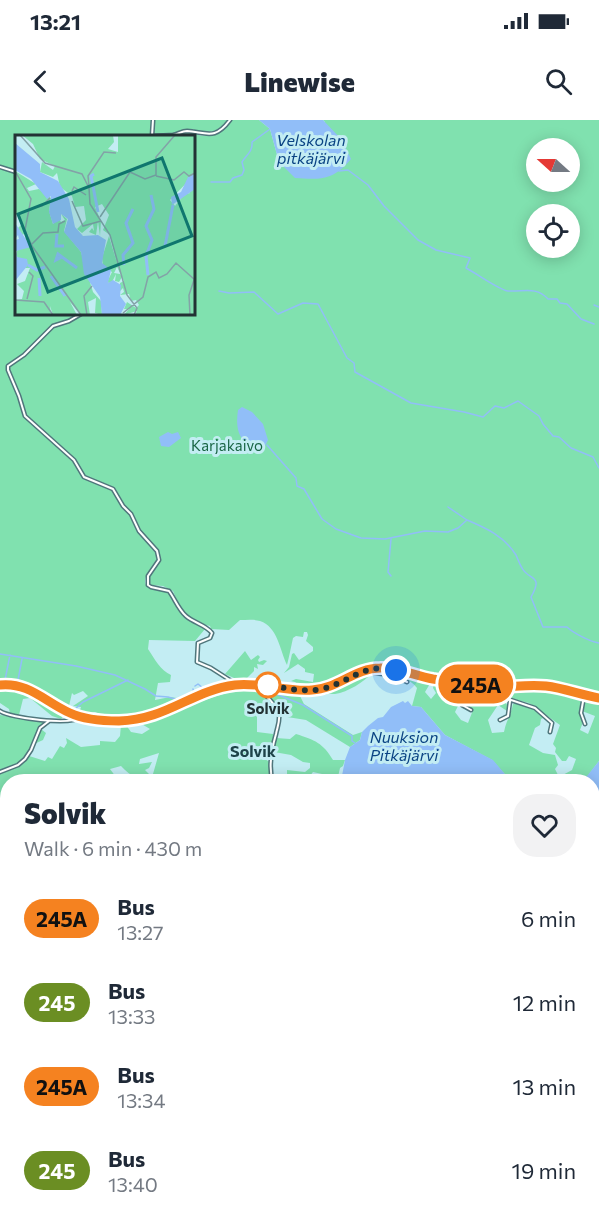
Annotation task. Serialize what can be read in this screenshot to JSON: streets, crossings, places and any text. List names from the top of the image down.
{
  "districts": ["Solvik"],
  "water": ["Velskolan pitkäjärvi", "Nuuksion Pitkäjärvi"],
  "parks": ["Karjakaivo"],
  "places": ["Solvik"],
  "lines": ["bus line 245A"],
  "north": "left",
  "page": {
    "status": "13:21",
    "header": "Linewise",
    "on_map": "245A",
    "heading": ["Solvik", "Walk · 6 min · 430 m"],
    "list": [
      {
        "mark": "245A",
        "name": "Bus",
        "note": "13:27",
        "value": "6 min"
      },
      {
        "mark": "245",
        "name": "Bus",
        "note": "13:33",
        "value": "12 min"
      },
      {
        "mark": "245A",
        "name": "Bus",
        "note": "13:34",
        "value": "13 min"
      },
      {
        "mark": "245",
        "name": "Bus",
        "note": "13:40",
        "value": "19 min"
      }
    ]
  }
}
